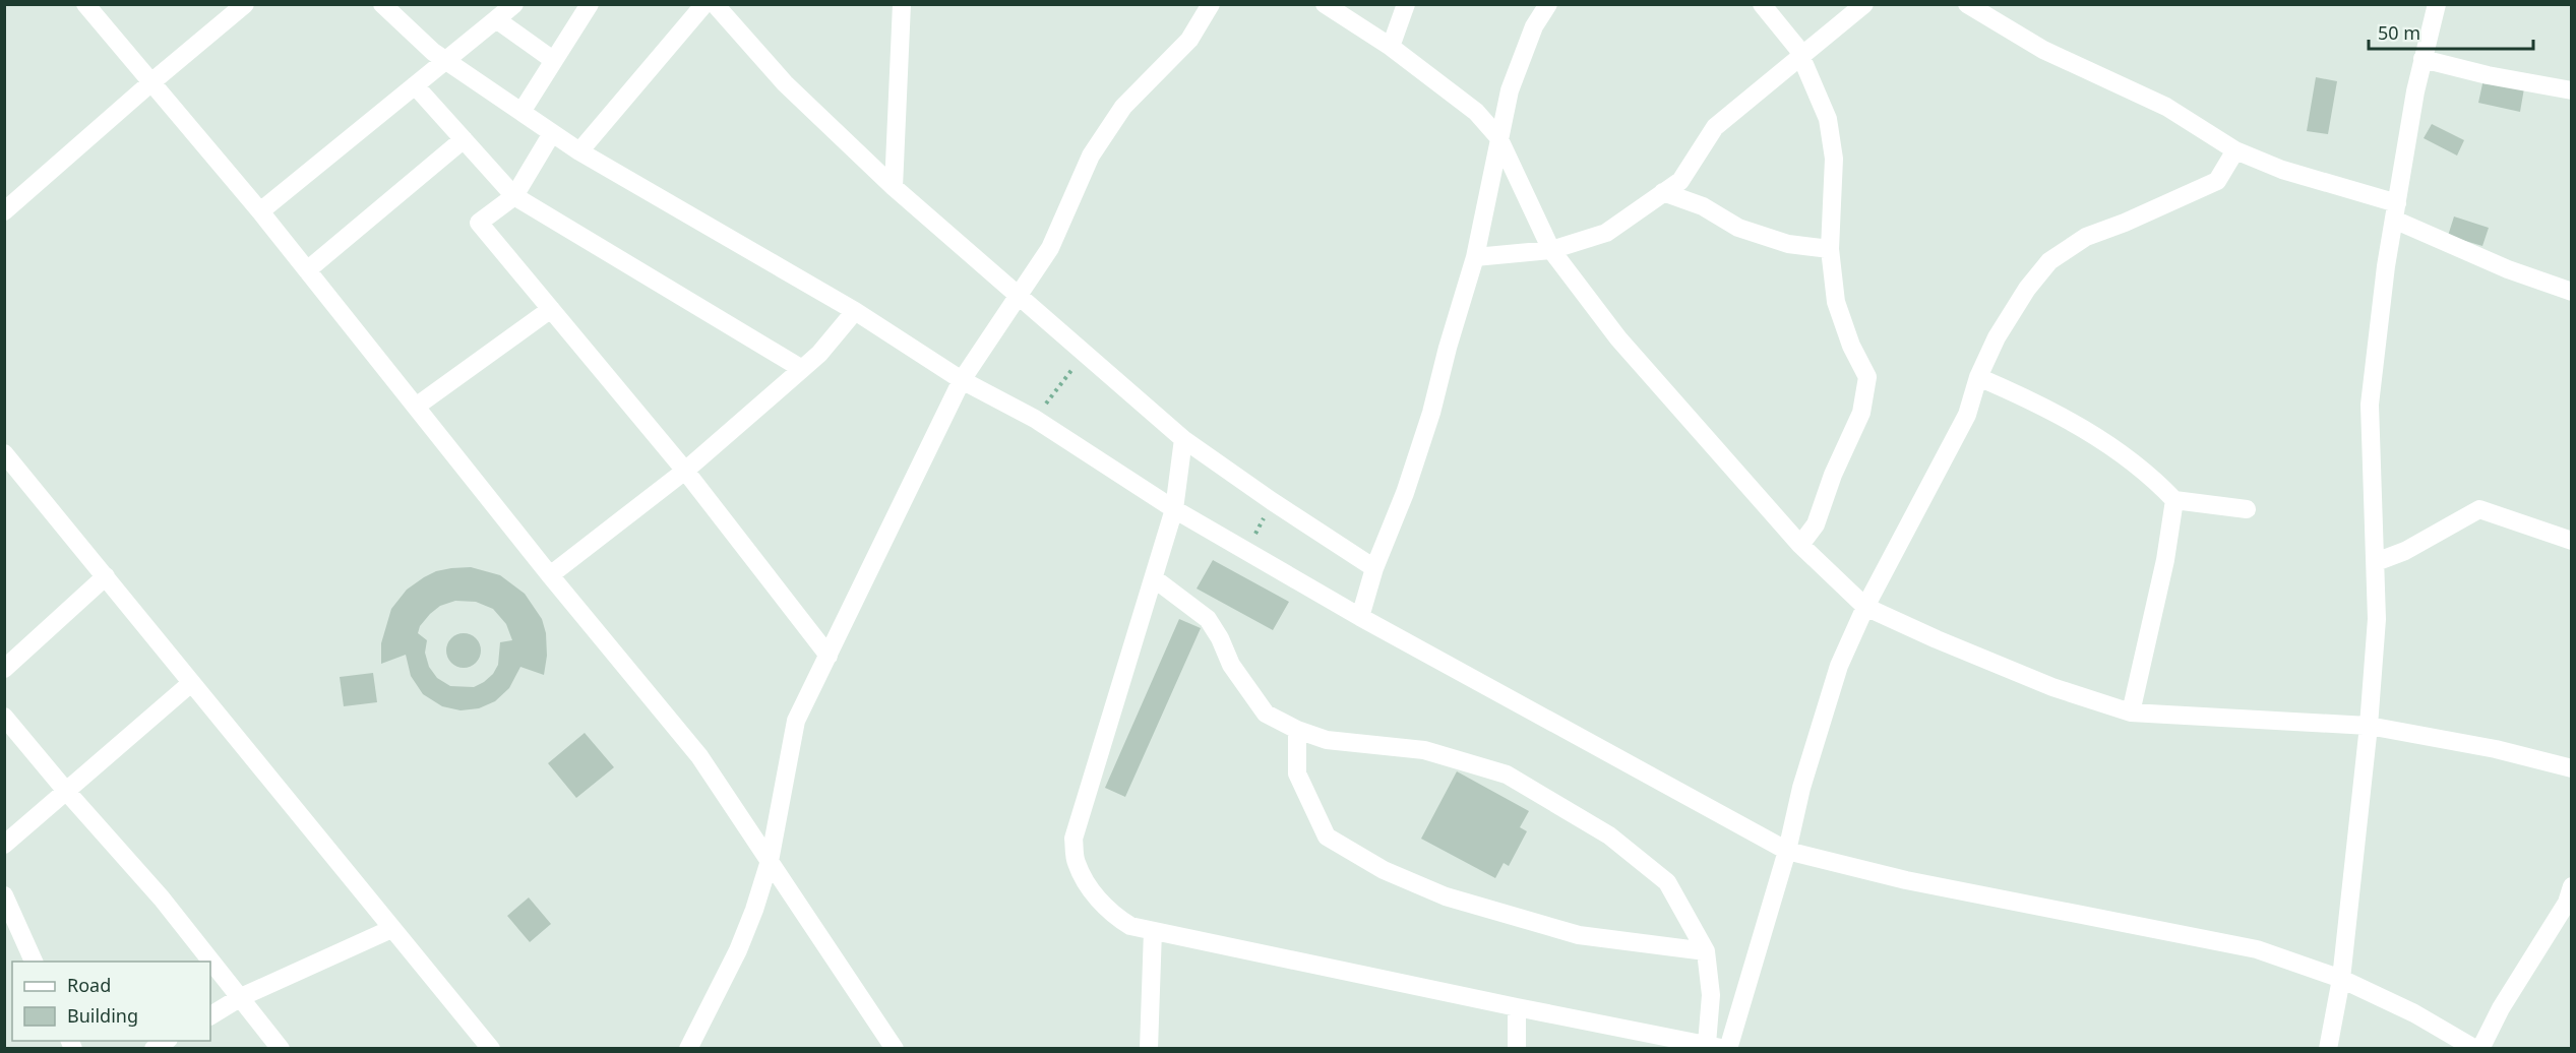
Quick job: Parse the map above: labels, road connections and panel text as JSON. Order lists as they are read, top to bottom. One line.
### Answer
{"legend":["Road","Building"],"scale_bar":"50 m"}
